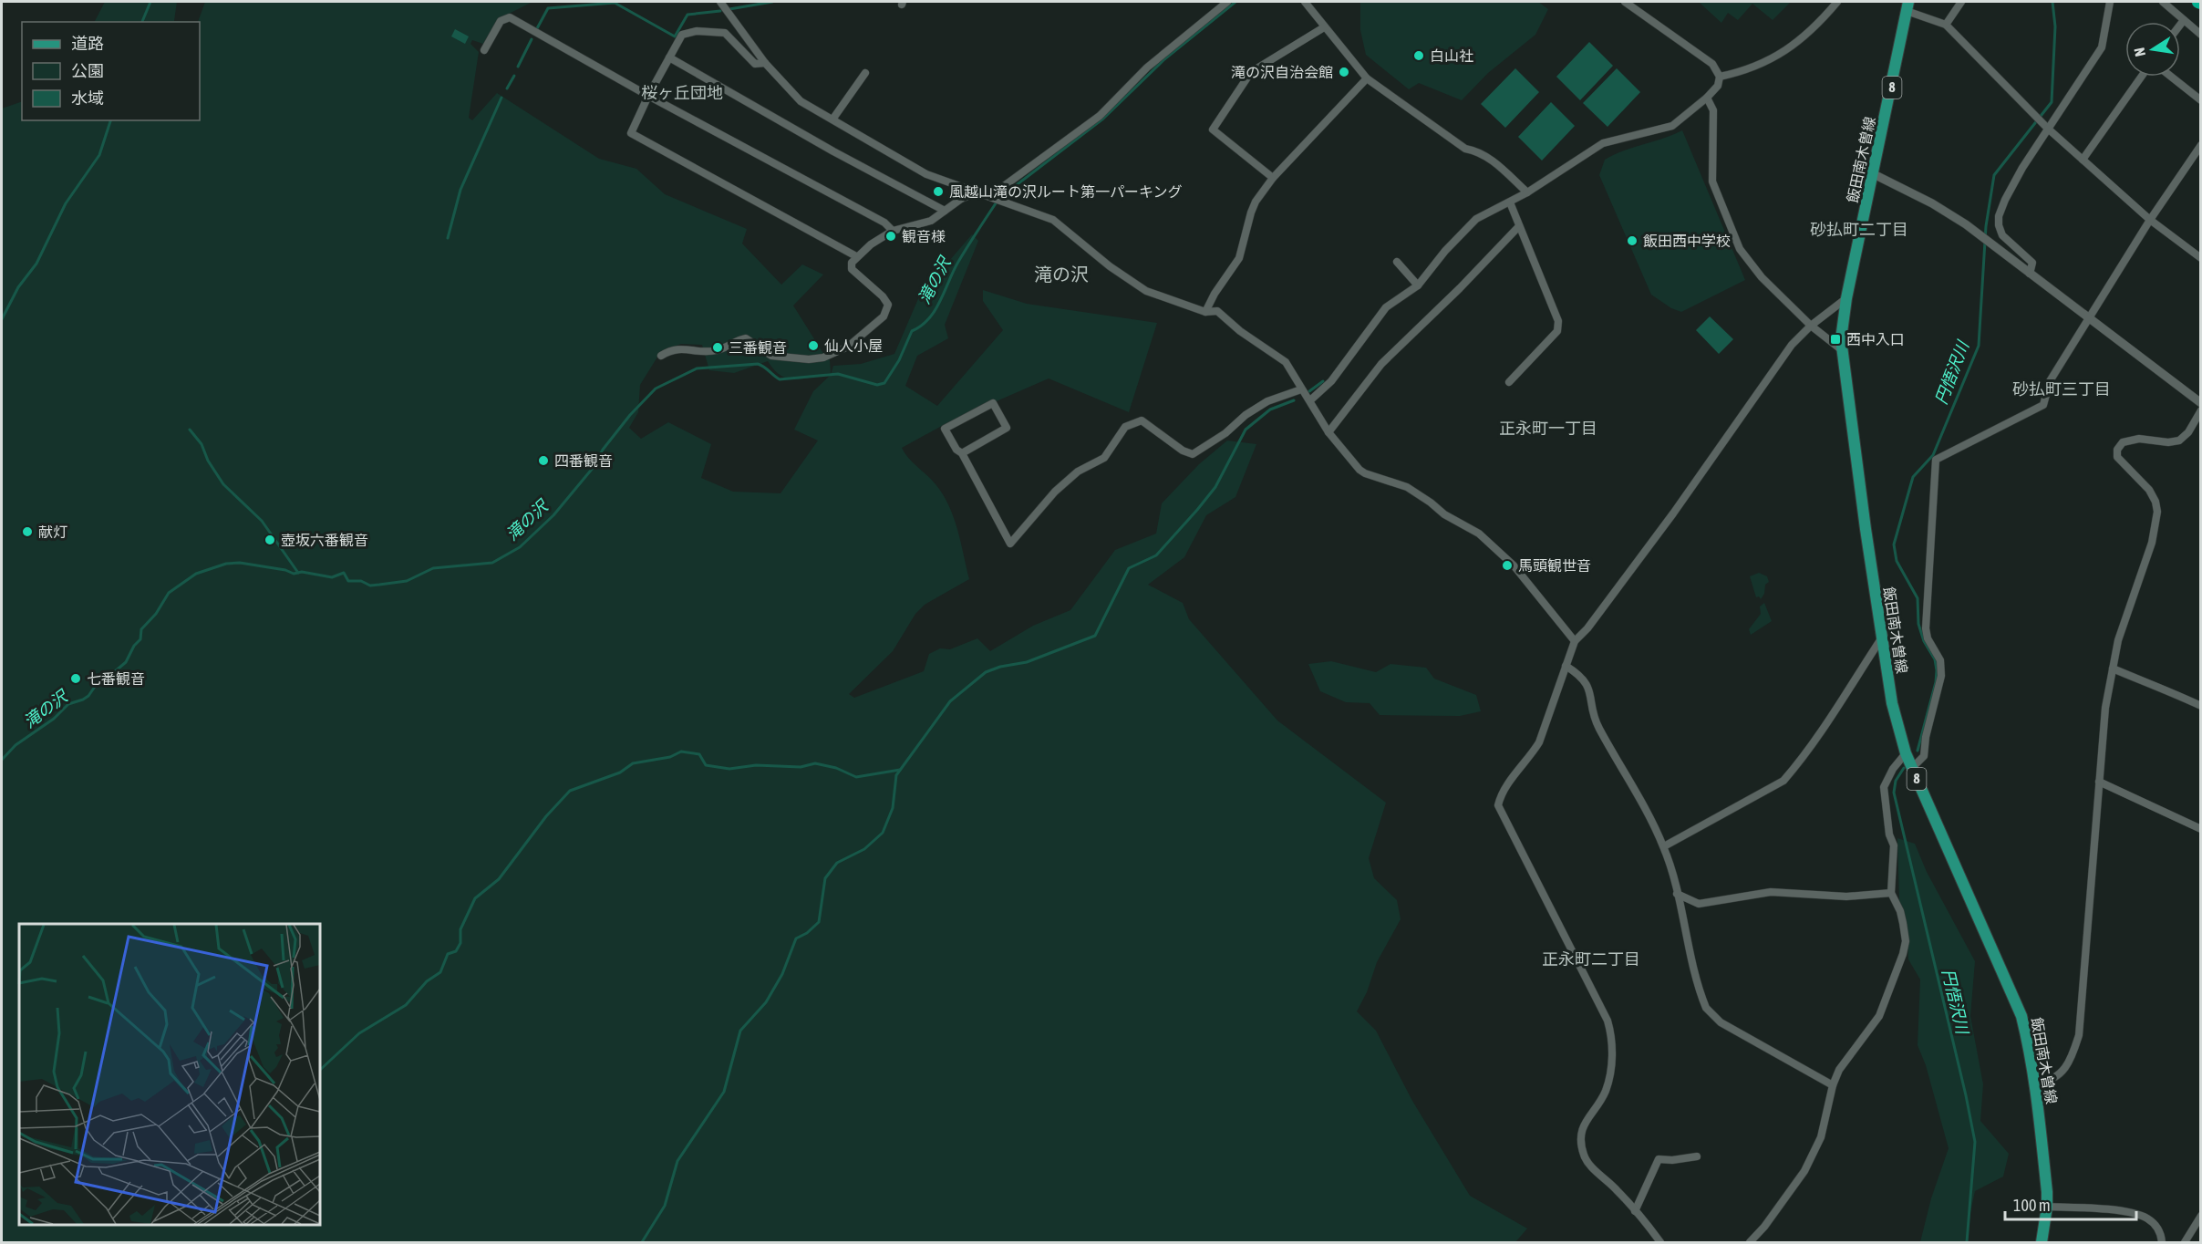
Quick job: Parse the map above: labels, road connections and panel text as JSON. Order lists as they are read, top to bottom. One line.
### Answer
{"streets":{"main road":["8","飯田南木曽線"]},"districts":["桜ヶ丘団地","砂払町二丁目","滝の沢","砂払町三丁目","正永町一丁目","正永町二丁目"],"water":["滝の沢","円悟沢川"],"places":{"other":["白山社","滝の沢自治会館","風越山滝の沢ルート第一パーキング","観音様","飯田西中学校","仙人小屋","三番観音","四番観音","献灯","壺坂六番観音","馬頭観世音","七番観音"],"transit":["西中入口"]},"legend":["道路","公園","水域"],"scale_bar":"100 m","north":"left"}
